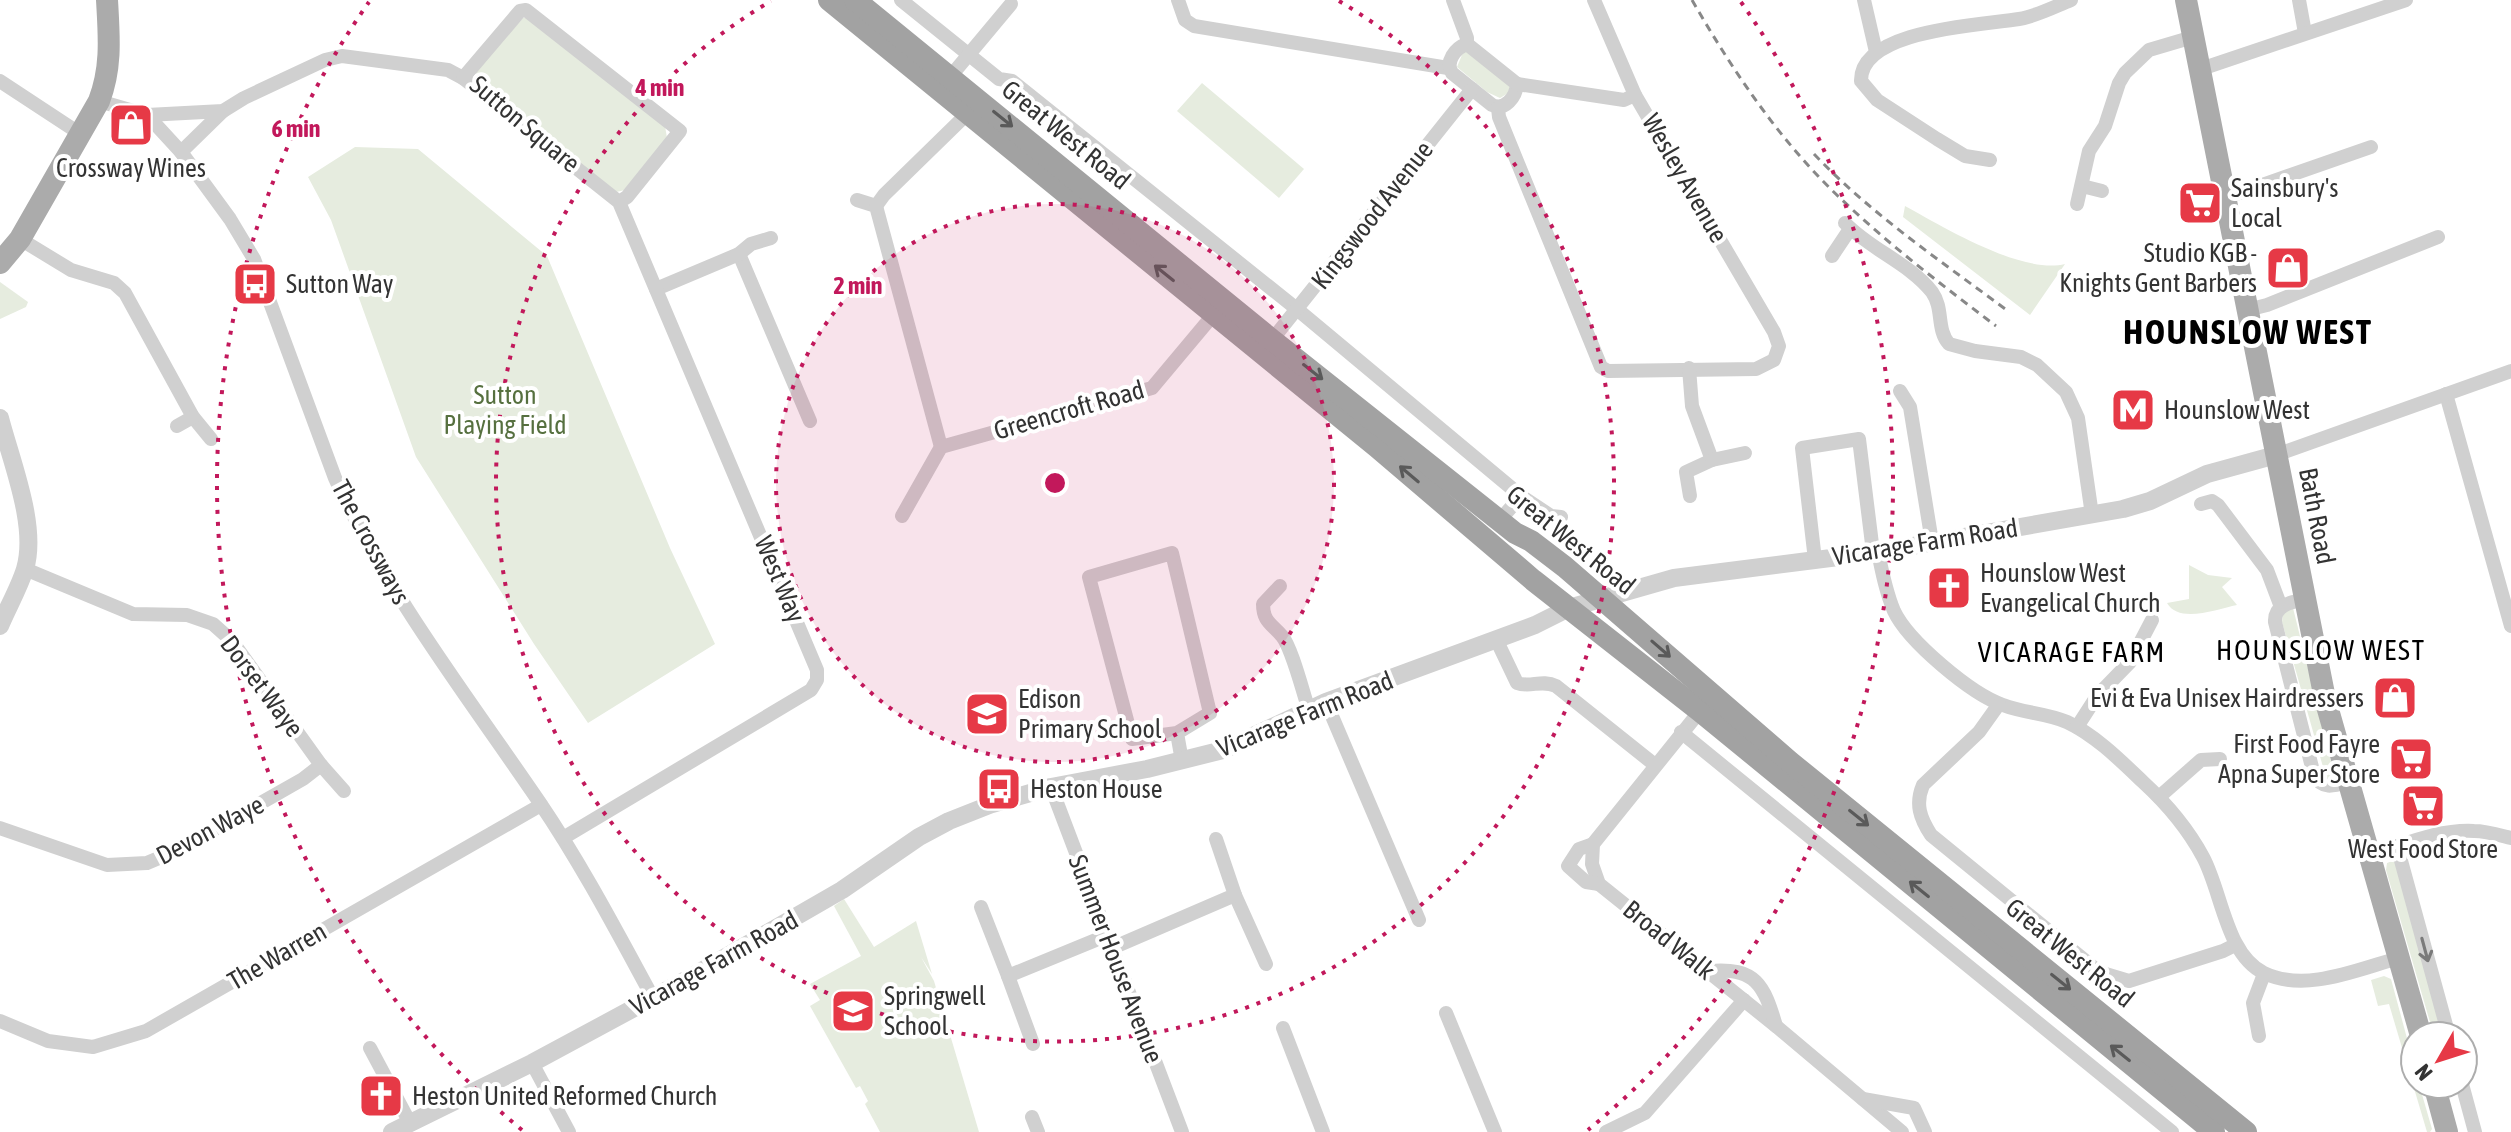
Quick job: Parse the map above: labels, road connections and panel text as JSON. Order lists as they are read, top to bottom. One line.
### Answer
{"streets":{"highway":["Great West Road"],"main road":["Bath Road"],"street":["Sutton Square","Wesley Avenue","Kingswood Avenue","Greencroft Road","The Crossways","Vicarage Farm Road","West Way","Dorset Waye","Devon Waye","Broad Walk","The Warren","Summer House Avenue"]},"crossings":[["Sutton Square","West Way"],["Great West Road","Kingswood Avenue"],["Great West Road","Greencroft Road"],["Great West Road","Vicarage Farm Road"],["Bath Road","Vicarage Farm Road"],["The Crossways","Vicarage Farm Road"],["The Crossways","West Way"],["The Crossways","The Warren"],["Vicarage Farm Road","Summer House Avenue"],["Dorset Waye","Devon Waye"]],"districts":["HOUNSLOW WEST","HOUNSLOW WEST","VICARAGE FARM"],"parks":["Sutton Playing Field"],"places":{"shop":["Crossway Wines","Studio KGB - Knights Gent Barbers","Evi & Eva Unisex Hairdressers"],"supermarket":["Sainsbury's Local","First Food Fayre Apna Super Store","West Food Store"],"bus stop":["Sutton Way","Heston House"],"metro station":["Hounslow West"],"church":["Hounslow West Evangelical Church","Heston United Reformed Church"],"school or university":["Edison Primary School","Springwell School"]},"north":"bottom left","rings":["4 min","6 min","2 min"]}
